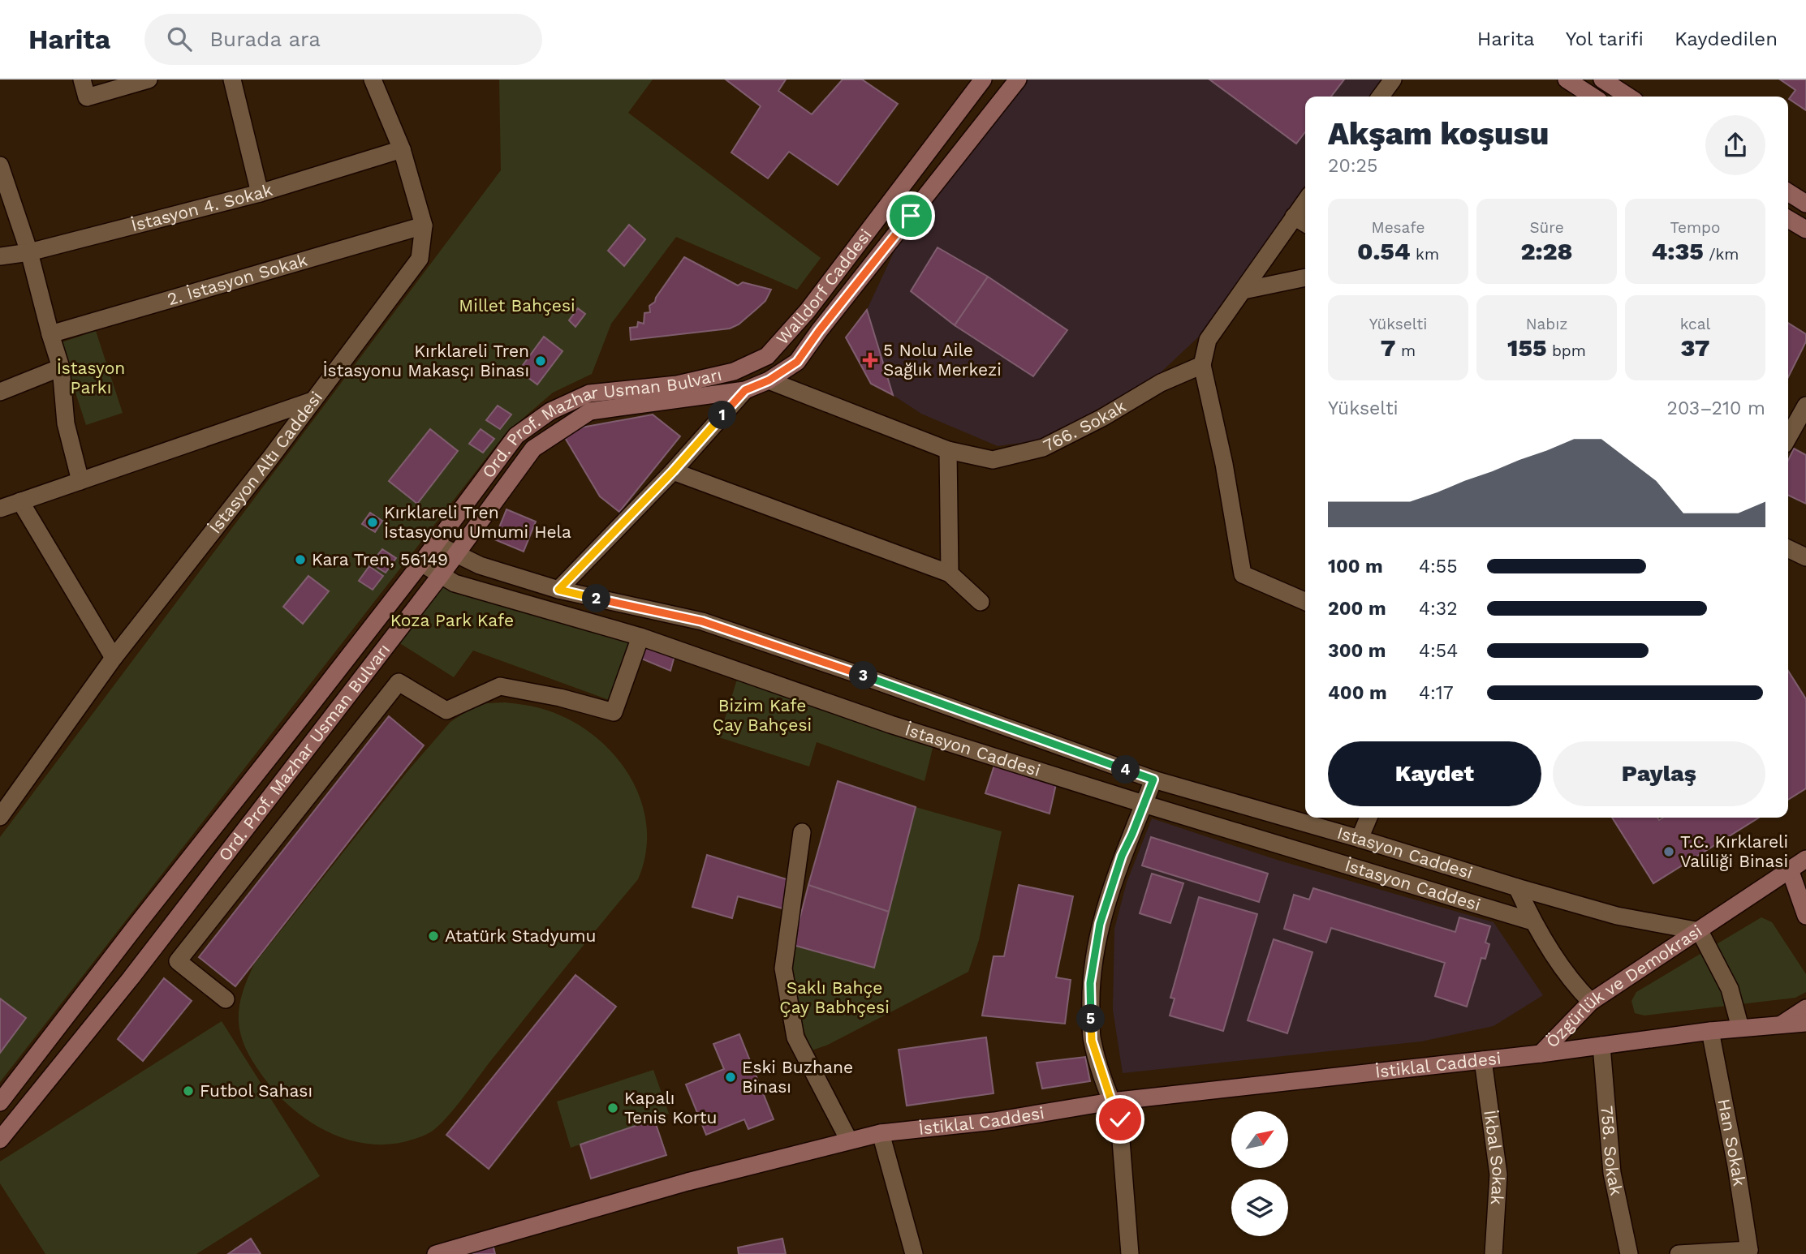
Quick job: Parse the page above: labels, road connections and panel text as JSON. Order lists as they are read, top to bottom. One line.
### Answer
{"streets":{"main road":["Walldorf Caddesi","Ord. Prof. Mazhar Usman Bulvarı","Özgürlük ve Demokrasi","İstiklal Caddesi"],"street":["İstasyon 4. Sokak","2. İstasyon Sokak","766. Sokak","İstasyon Altı Caddesi","İstasyon Caddesi","Istasyon Caddesi","Han Sokak","758. Sokak","İkbal Sokak"]},"crossings":[["İstasyon 4. Sokak","İstasyon Altı Caddesi"],["2. İstasyon Sokak","İstasyon Altı Caddesi"],["Walldorf Caddesi","766. Sokak"],["Walldorf Caddesi","Ord. Prof. Mazhar Usman Bulvarı"],["766. Sokak","Ord. Prof. Mazhar Usman Bulvarı"],["Ord. Prof. Mazhar Usman Bulvarı","İstasyon Caddesi"],["Ord. Prof. Mazhar Usman Bulvarı","Istasyon Caddesi"],["Istasyon Caddesi","Özgürlük ve Demokrasi"],["Özgürlük ve Demokrasi","İstiklal Caddesi"],["Özgürlük ve Demokrasi","Han Sokak"],["Özgürlük ve Demokrasi","758. Sokak"],["İstiklal Caddesi","İkbal Sokak"]],"parks":["Millet Bahçesi","İstasyon Parkı","Koza Park Kafe","Bizim Kafe Çay Bahçesi","Saklı Bahçe Çay Babhçesi"],"places":{"health":["5 Nolu Aile Sağlık Merkezi"],"other":["Kırklareli Tren İstasyonu Makasçı Binası","Kırklareli Tren İstasyonu Umumi Hela","Kara Tren, 56149","T.C. Kırklareli Valiliği Binasi","Atatürk Stadyumu","Eski Buzhane Binası","Futbol Sahası","Kapalı Tenis Kortu"]},"north":"top right","page":{"header":"Harita","search":"Burada ara","nav":["Harita","Yol tarifi","Kaydedilen"],"heading":["Akşam koşusu","20:25"],"stats":[["Mesafe","0.54 km"],["Süre","2:28"],["Tempo","4:35 /km"],["Yükselti","7 m"],["Nabız","155 bpm"],["kcal","37"]],"chart":["Yükselti","203–210 m"],"pins":["1","2","3","4","5"],"list":[{"name":"100 m","note":"4:55"},{"name":"200 m","note":"4:32"},{"name":"300 m","note":"4:54"},{"name":"400 m","note":"4:17"}],"buttons":["Kaydet","Paylaş"]}}
